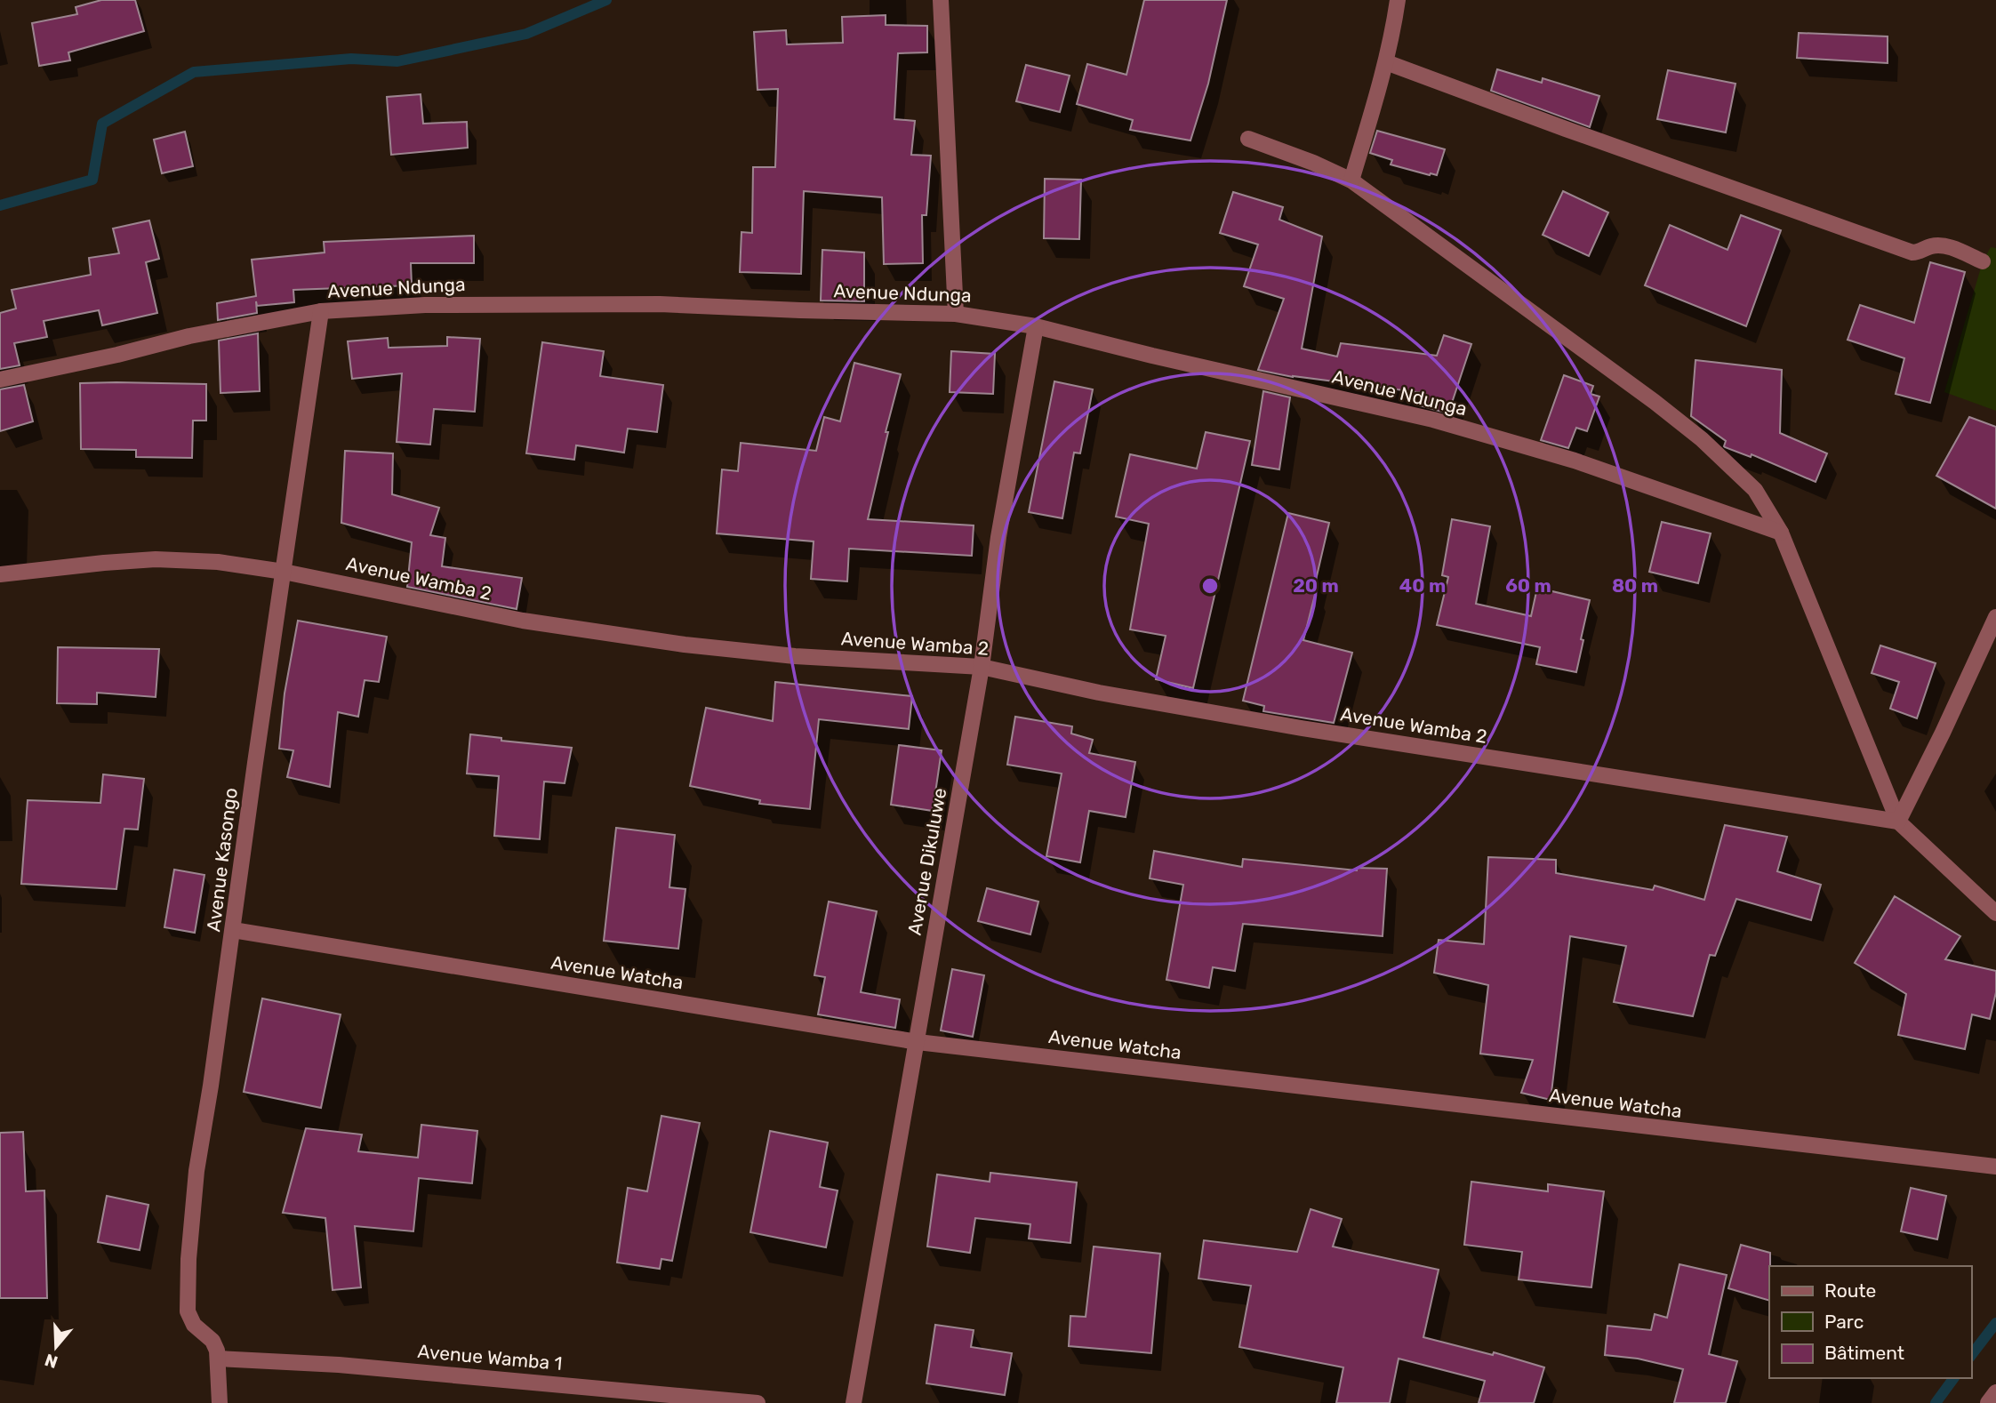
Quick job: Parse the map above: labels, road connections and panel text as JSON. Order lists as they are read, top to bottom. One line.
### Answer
{"streets":{"street":["Avenue Ndunga","Avenue Wamba 2","Avenue Kasongo","Avenue Dikuluwe","Avenue Watcha","Avenue Wamba 1"]},"crossings":[["Avenue Ndunga","Avenue Kasongo"],["Avenue Ndunga","Avenue Dikuluwe"],["Avenue Wamba 2","Avenue Kasongo"],["Avenue Wamba 2","Avenue Dikuluwe"],["Avenue Kasongo","Avenue Watcha"],["Avenue Kasongo","Avenue Wamba 1"],["Avenue Dikuluwe","Avenue Watcha"]],"legend":["Route","Parc","Bâtiment"],"north":"bottom","rings":["20 m","40 m","60 m","80 m"]}
